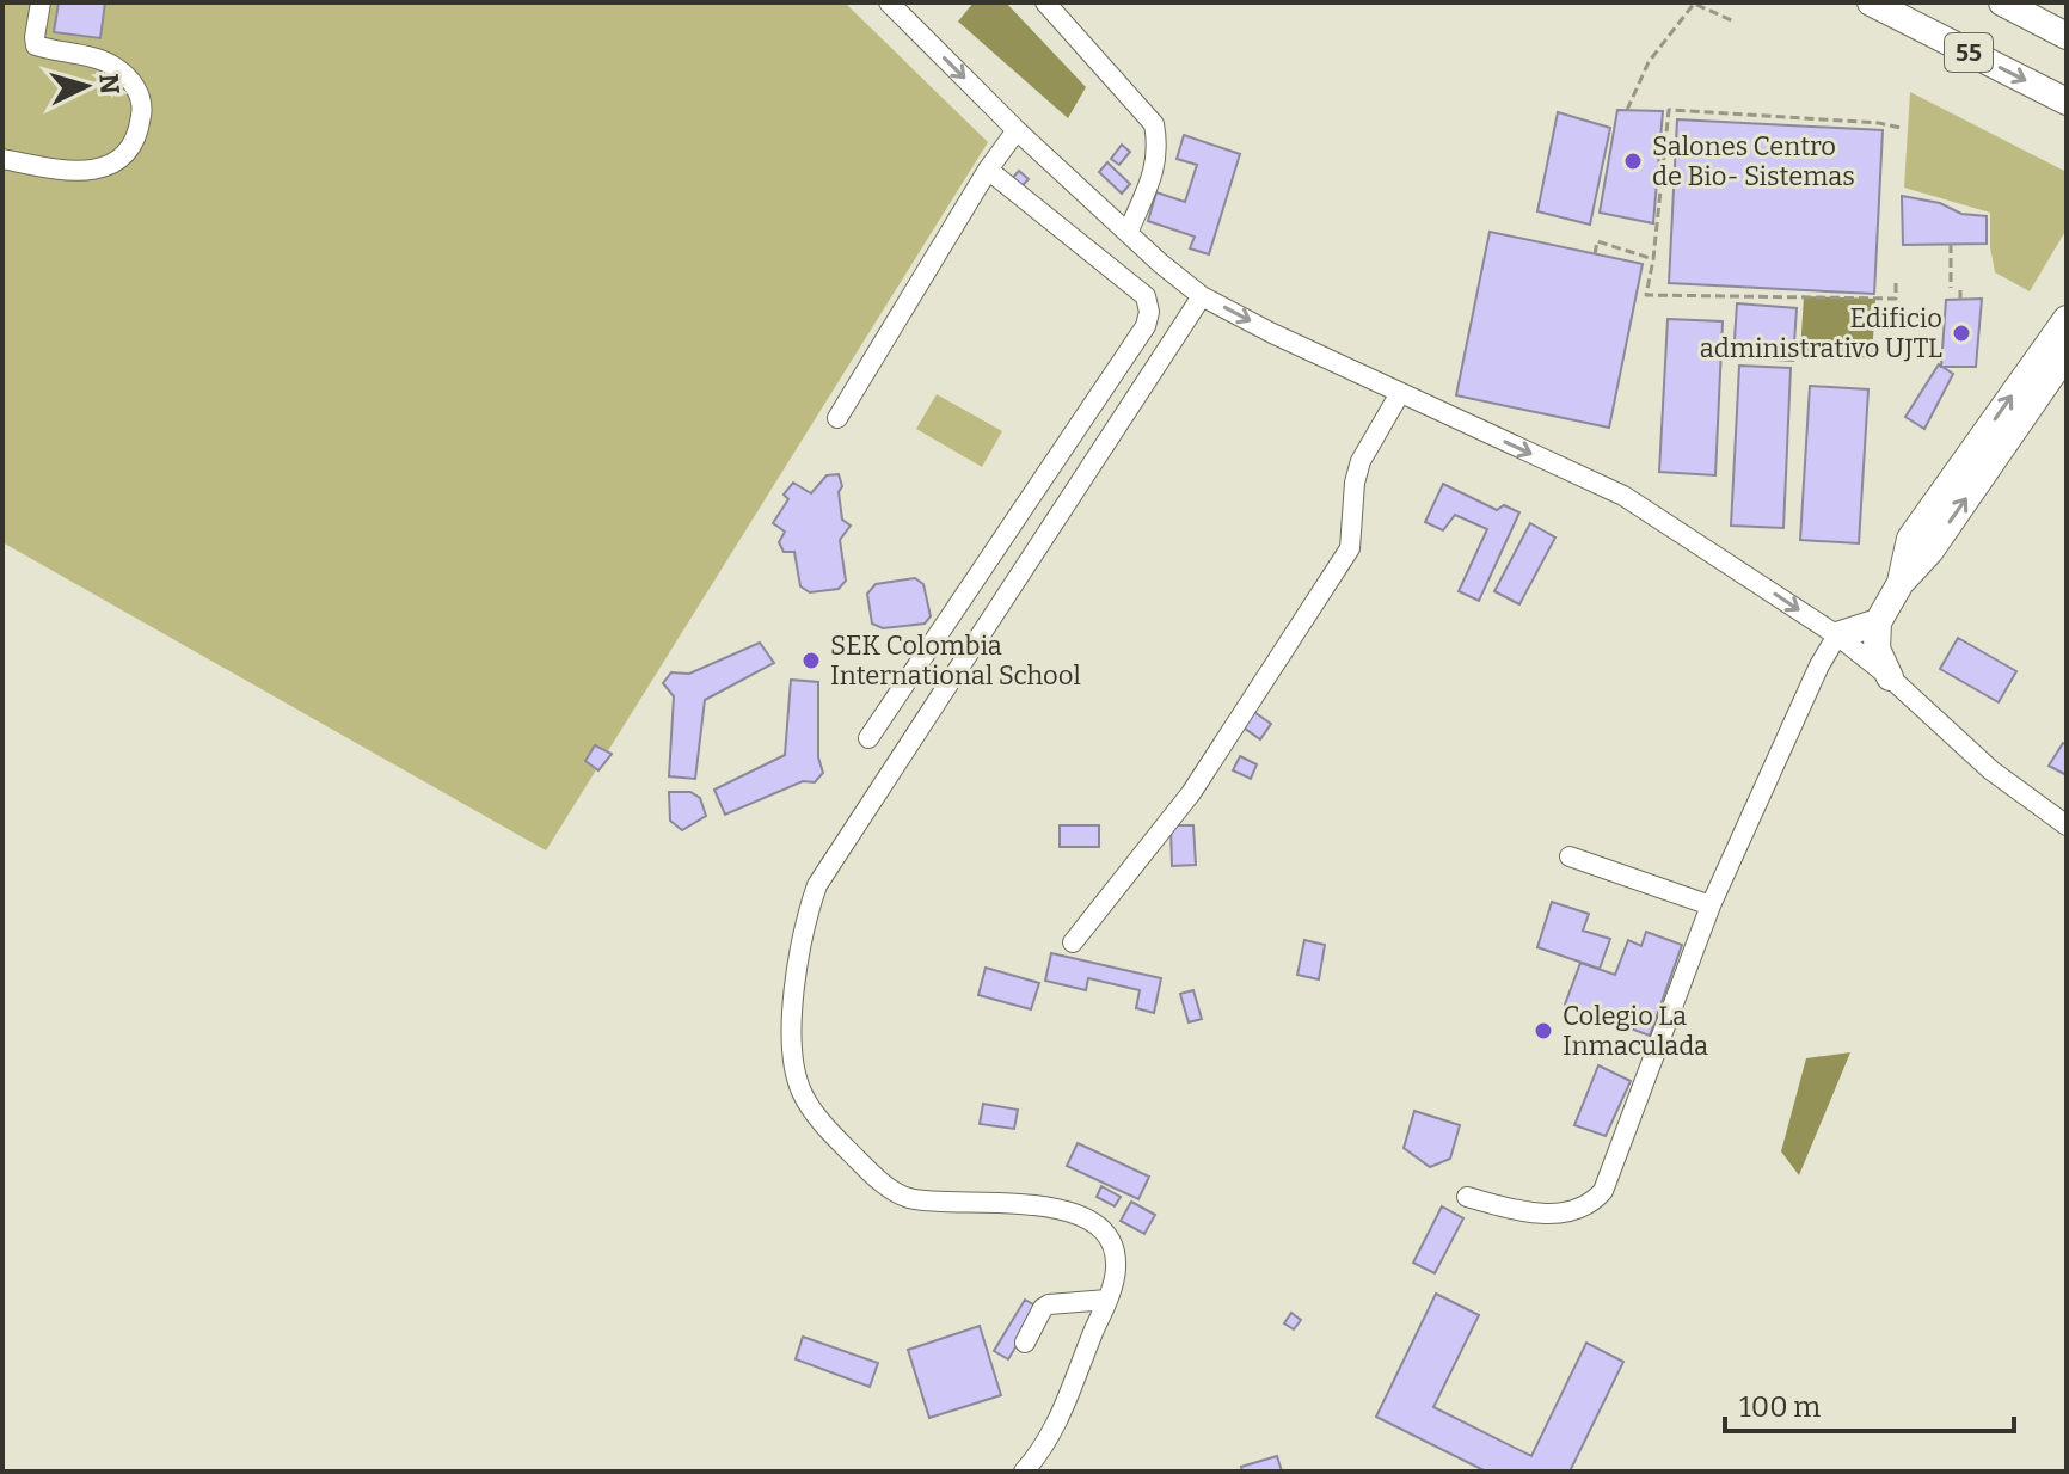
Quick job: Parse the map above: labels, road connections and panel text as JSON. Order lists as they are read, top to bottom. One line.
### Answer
{"streets":{"highway":["55"]},"places":["Salones Centro de Bio- Sistemas","Edificio administrativo UJTL","SEK Colombia International School","Colegio La Inmaculada"],"scale_bar":"100 m","north":"right"}
